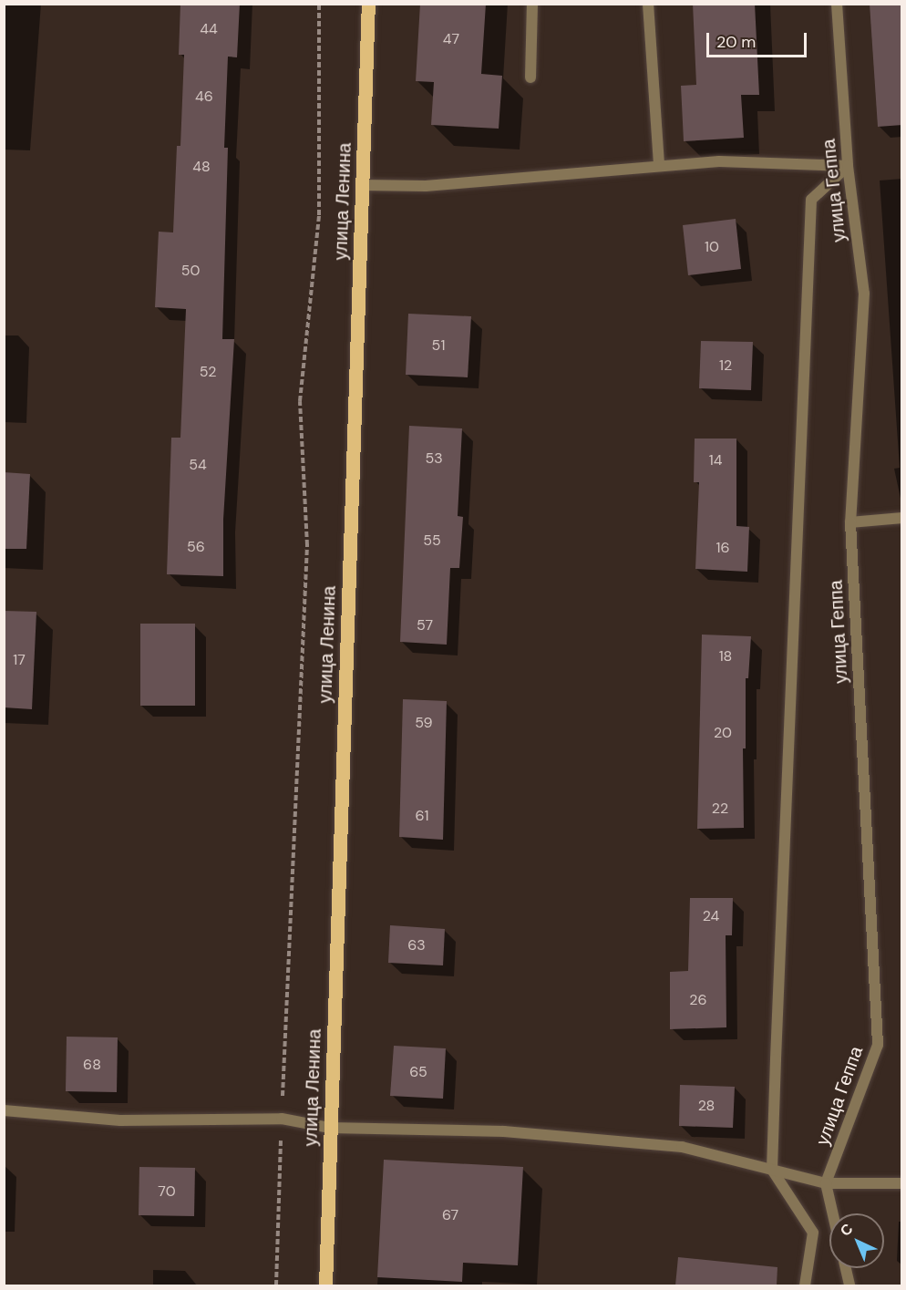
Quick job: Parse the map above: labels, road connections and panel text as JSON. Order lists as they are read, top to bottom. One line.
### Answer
{"streets":{"main road":["улица Ленина"],"street":["улица Геппа"]},"house_numbers":["44","47","46","48","10","50","51","12","52","53","14","54","55","56","16","57","18","17","59","20","22","61","24","63","26","68","65","28","70","67"],"scale_bar":"20 m","north":"top left"}
